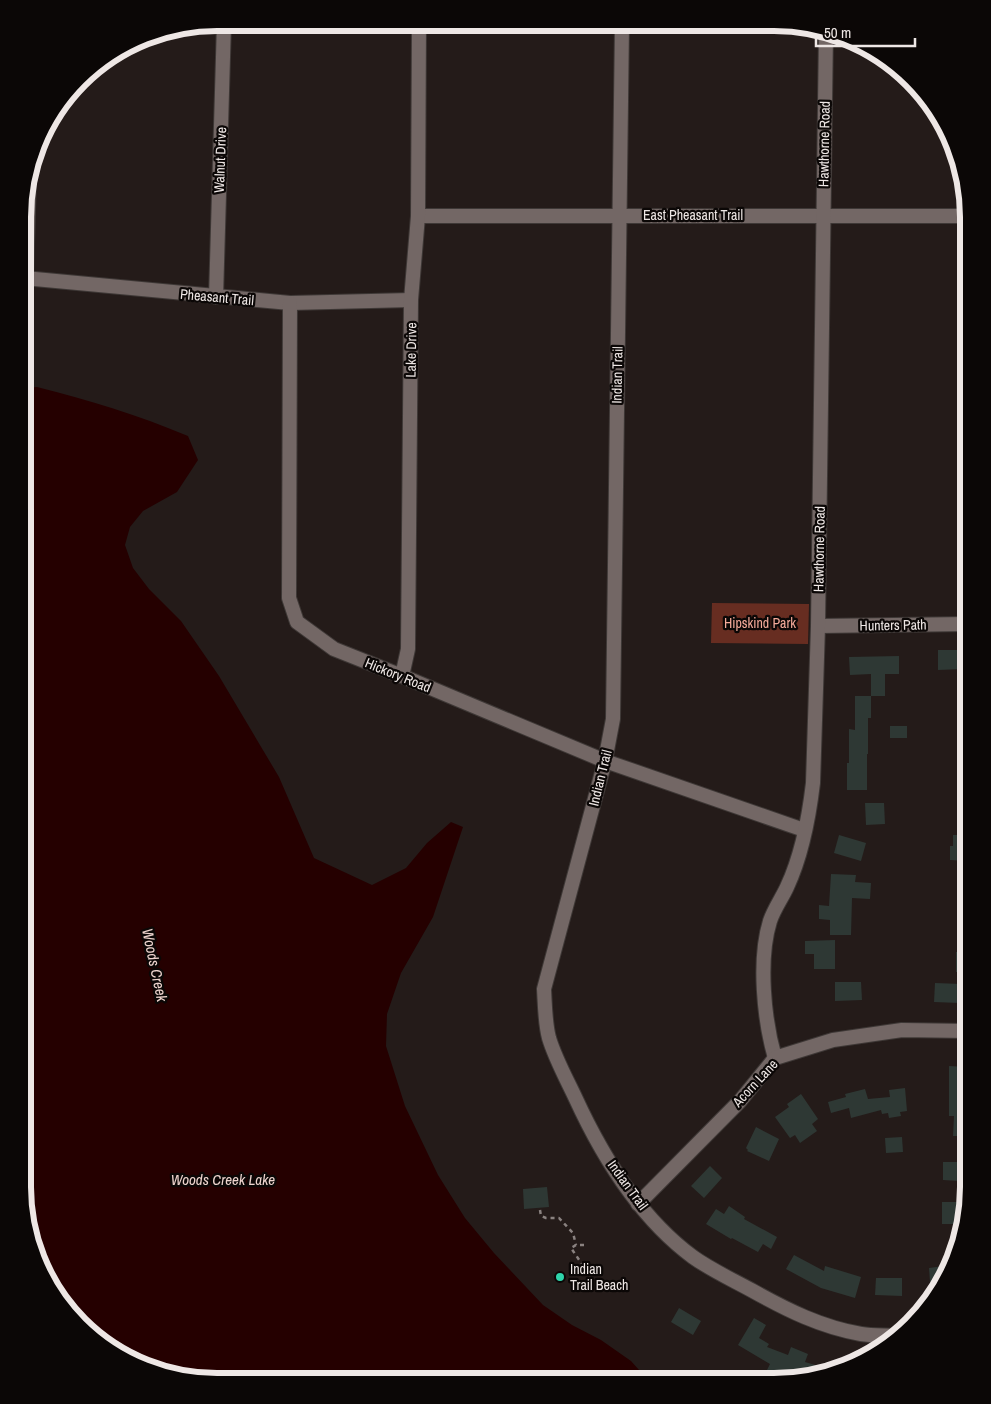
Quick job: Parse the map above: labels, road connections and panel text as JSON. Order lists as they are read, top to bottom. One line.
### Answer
{"streets":{"street":["Hawthorne Road","Walnut Drive","East Pheasant Trail","Pheasant Trail","Lake Drive","Indian Trail","Hunters Path","Hickory Road","Acorn Lane"]},"crossings":[["Hawthorne Road","East Pheasant Trail"],["Hawthorne Road","Hunters Path"],["Hawthorne Road","Hickory Road"],["Hawthorne Road","Acorn Lane"],["Walnut Drive","Pheasant Trail"],["East Pheasant Trail","Lake Drive"],["East Pheasant Trail","Indian Trail"],["Pheasant Trail","Lake Drive"],["Pheasant Trail","Hickory Road"],["Lake Drive","Hickory Road"],["Indian Trail","Hickory Road"],["Indian Trail","Acorn Lane"]],"water":["Woods Creek","Woods Creek Lake"],"parks":["Hipskind Park"],"places":["Indian Trail Beach"],"scale_bar":"50 m"}
